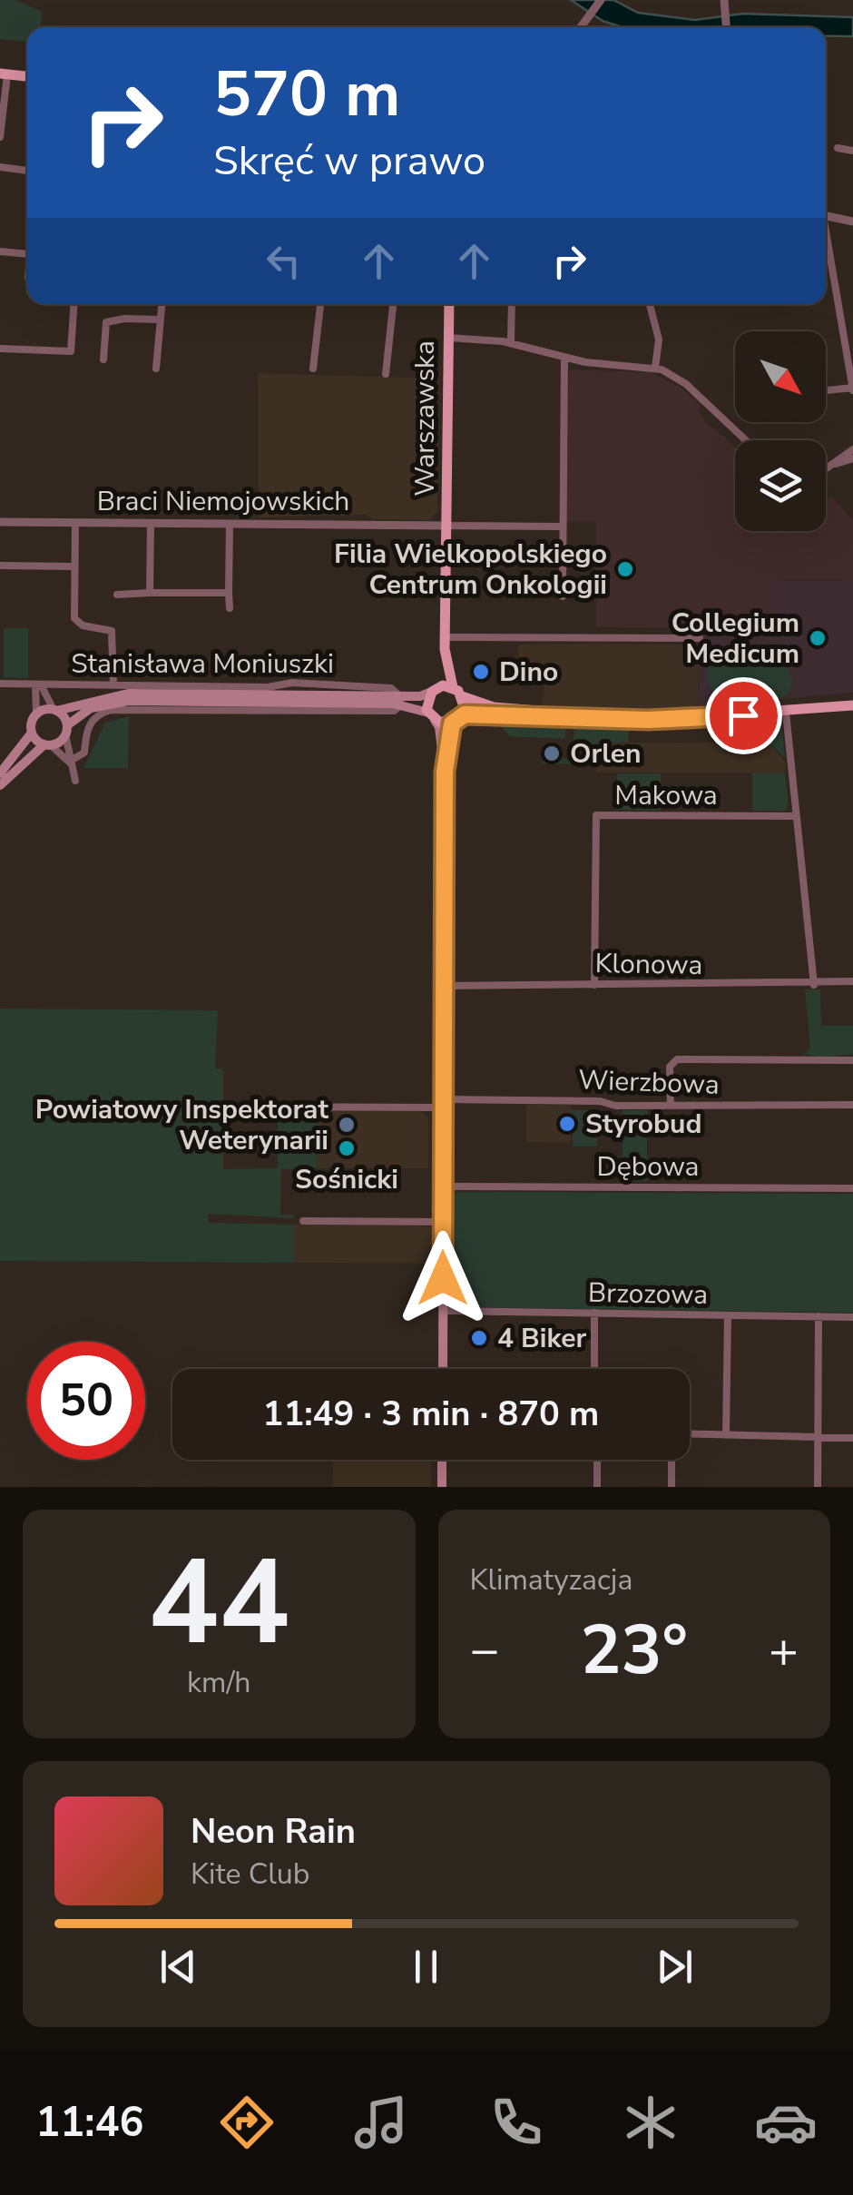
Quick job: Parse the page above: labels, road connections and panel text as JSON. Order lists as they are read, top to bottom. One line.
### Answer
{"streets":{"main road":["Warszawska","Stanisława Moniuszki"],"street":["Braci Niemojowskich","Makowa","Klonowa","Wierzbowa","Dębowa","Brzozowa"]},"crossings":[["Warszawska","Braci Niemojowskich"],["Warszawska","Stanisława Moniuszki"],["Makowa","Klonowa"]],"places":["Filia Wielkopolskiego Centrum Onkologii","Collegium Medicum","Dino","Orlen","Styrobud","Powiatowy Inspektorat Weterynarii","Sośnicki","4 Biker"],"north":"bottom right","page":{"turn":["570 m","Skręć w prawo"],"limit":"50","trip":"11:49 · 3 min · 870 m","tile":[["44","km/h"],"Klimatyzacja"],"heat":["−","23°","+"],"song":["Neon Rain","Kite Club"],"tabs":"11:46"}}
